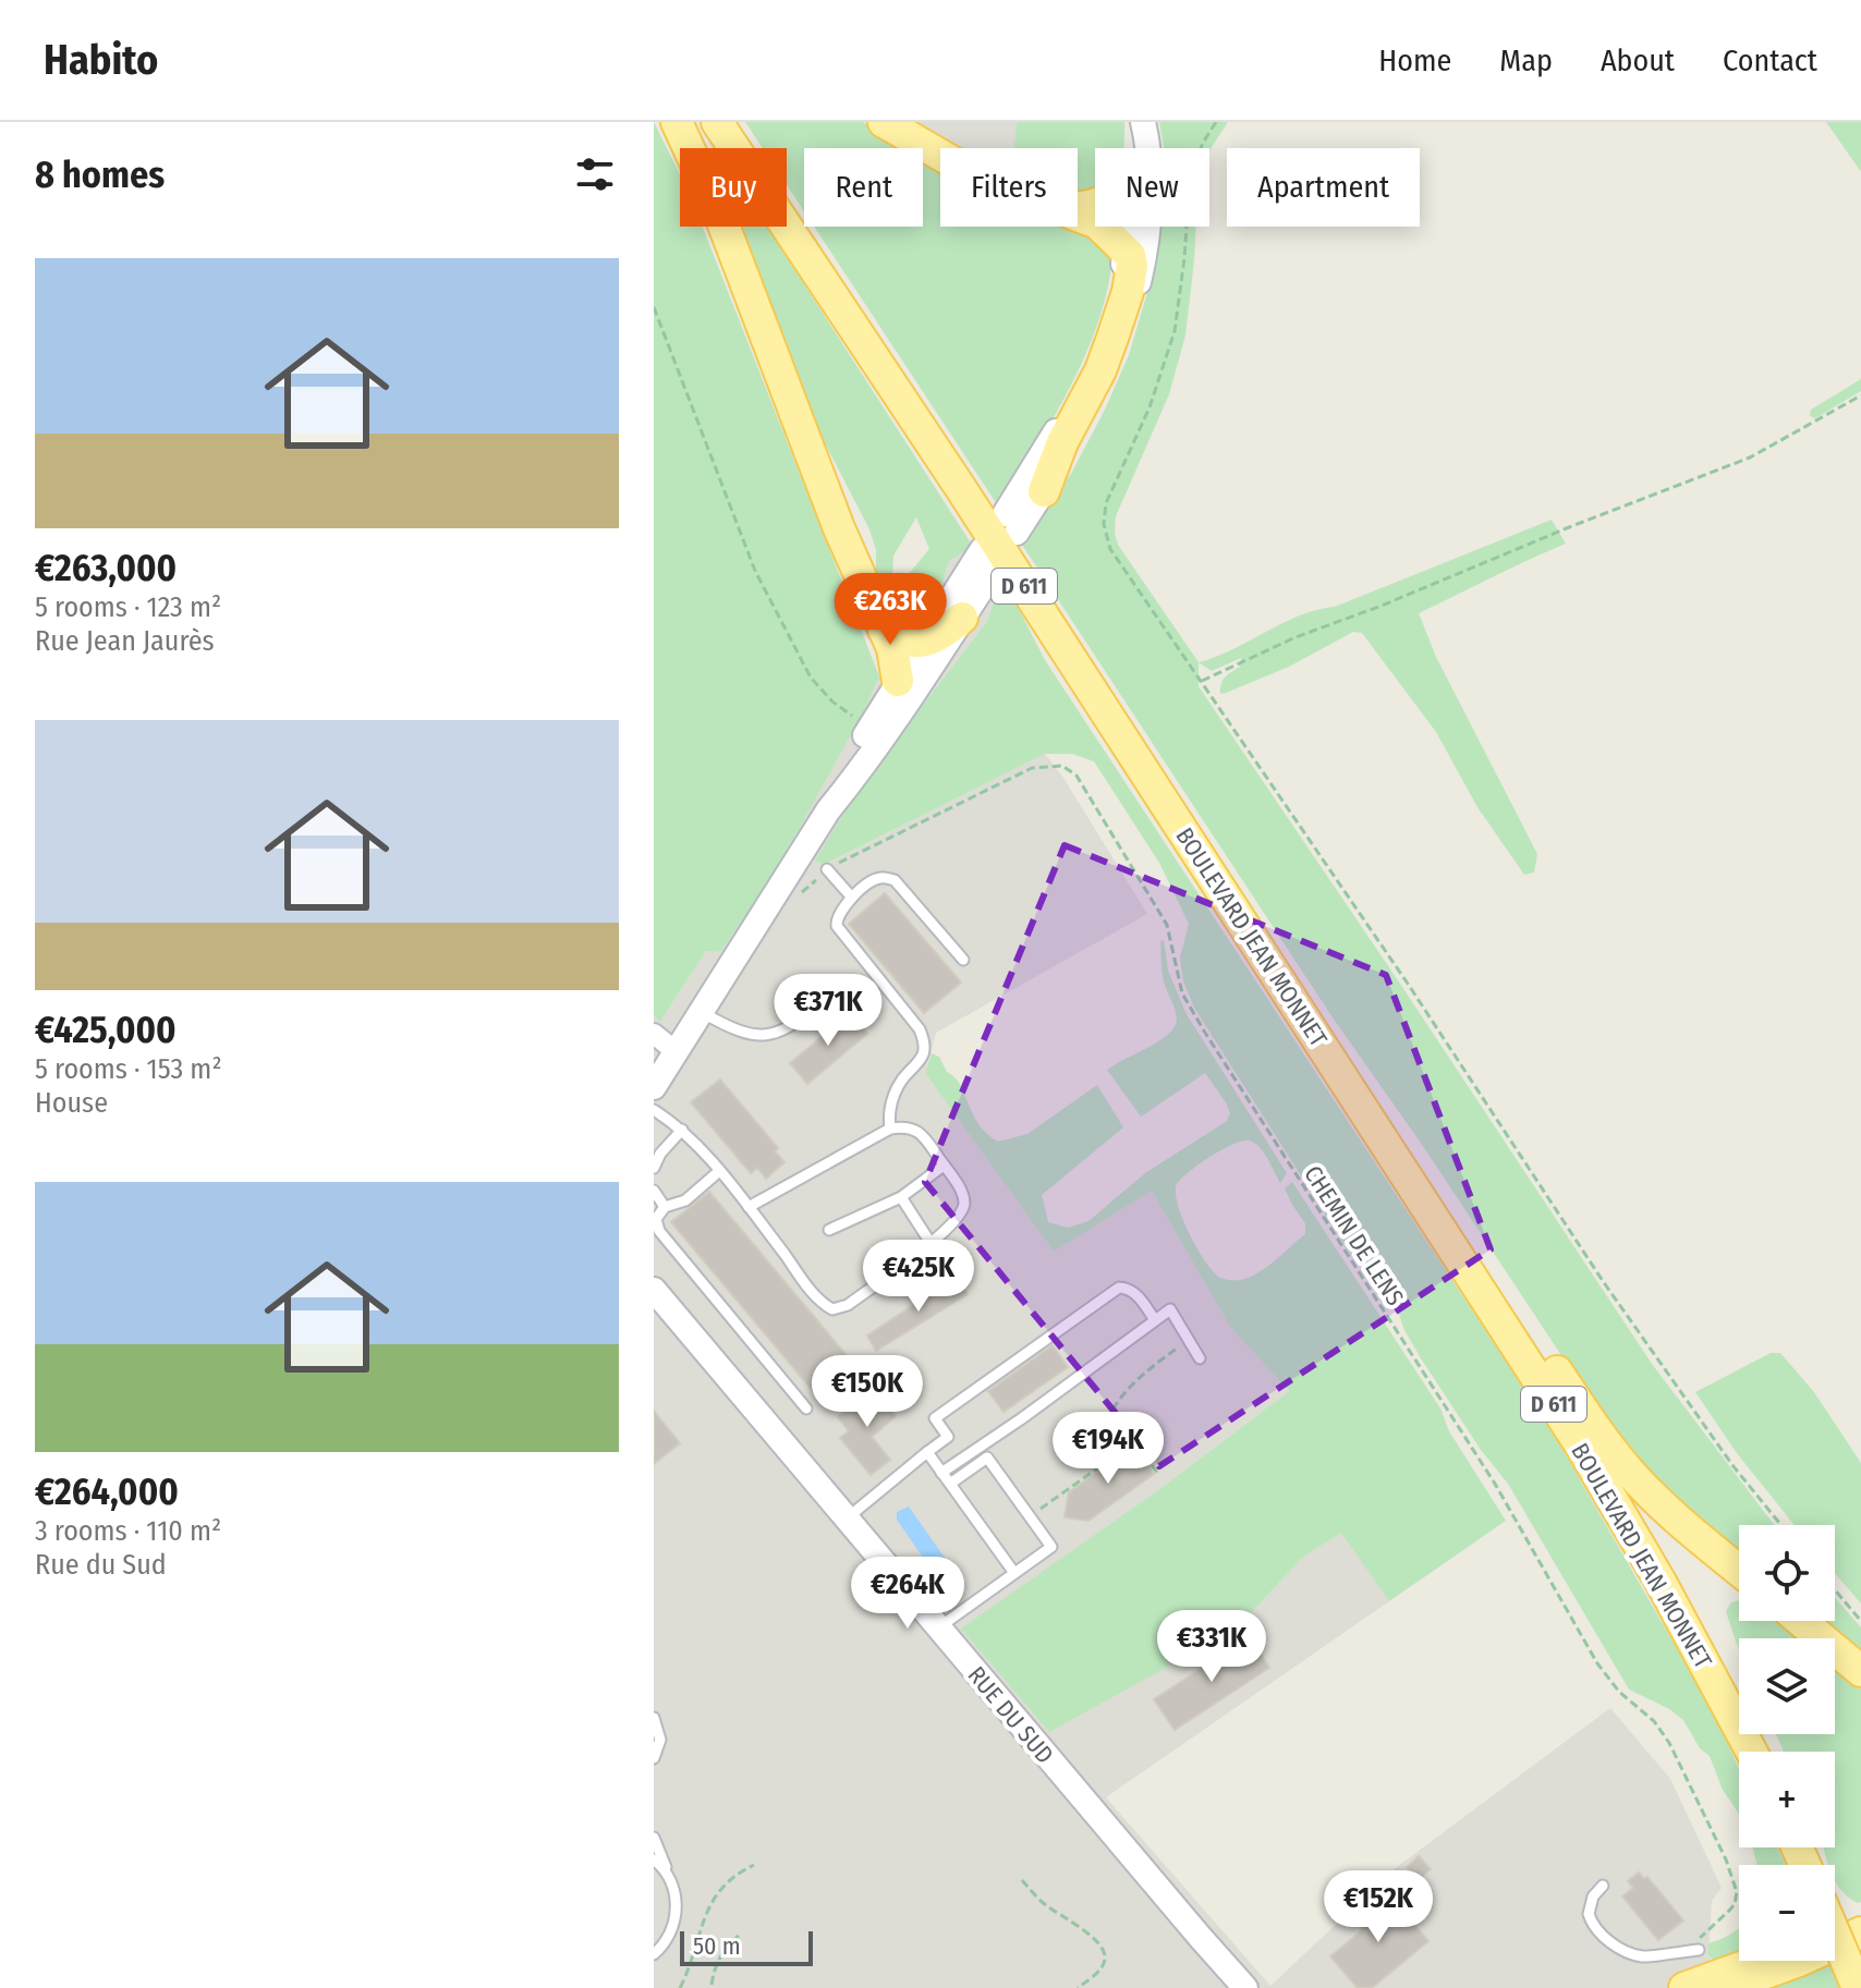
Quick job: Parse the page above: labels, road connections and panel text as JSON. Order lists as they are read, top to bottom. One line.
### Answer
{"streets":{"main road":["D 611","BOULEVARD JEAN MONNET"],"street":["RUE DU SUD"],"path":["CHEMIN DE LENS"]},"scale_bar":"50 m","page":{"header":"Habito","nav":["Home","Map","About","Contact"],"heading":"8 homes","chip":["Buy","Rent","Filters","New","Apartment"],"list":[{"name":"€263,000","note":"5 rooms · 123 m² · Rue Jean Jaurès"},{"name":"€425,000","note":"5 rooms · 153 m² · House"},{"name":"€264,000","note":"3 rooms · 110 m² · Rue du Sud"}],"price":["€263K","€371K","€425K","€150K","€194K","€264K","€331K","€152K"],"map_buttons":["+","−"],"scale":"50 m"}}
